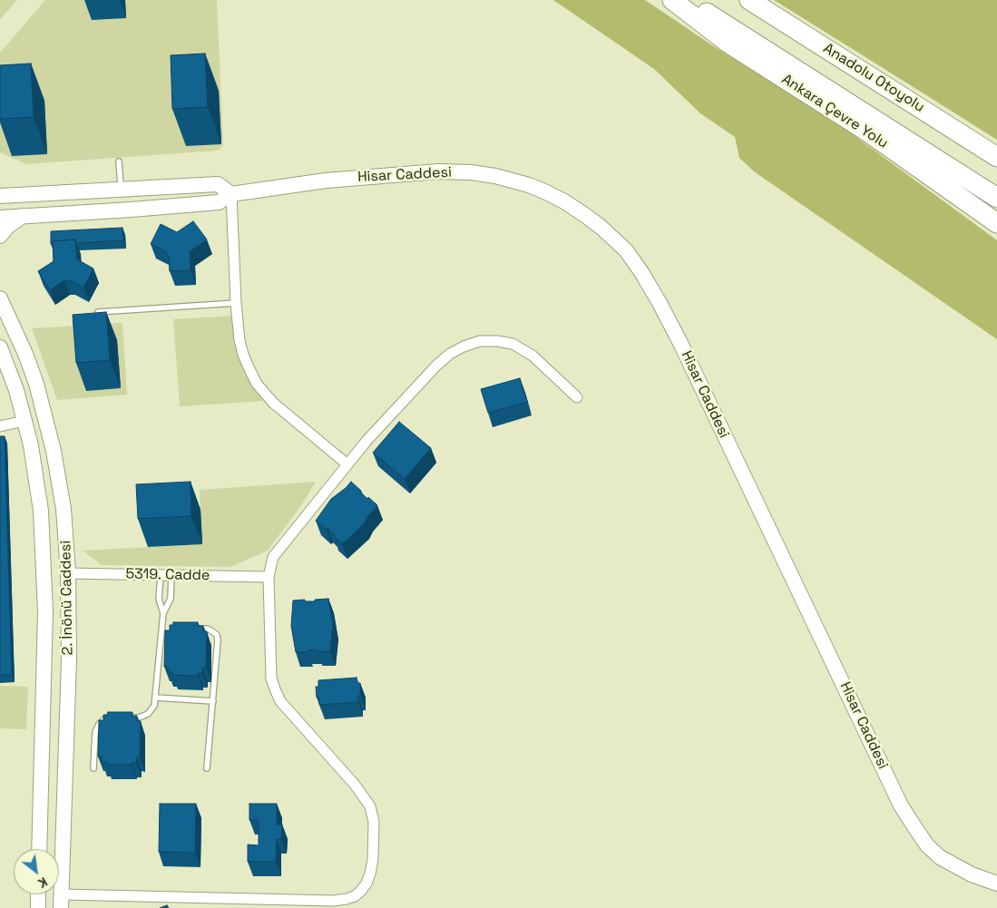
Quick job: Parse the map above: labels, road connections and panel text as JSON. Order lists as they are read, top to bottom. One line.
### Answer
{"streets":{"highway":["Anadolu Otoyolu","Ankara Çevre Yolu"],"street":["Hisar Caddesi","5319. Cadde","2. İnönü Caddesi"]},"crossings":[["5319. Cadde","2. İnönü Caddesi"]],"north":"bottom right"}
